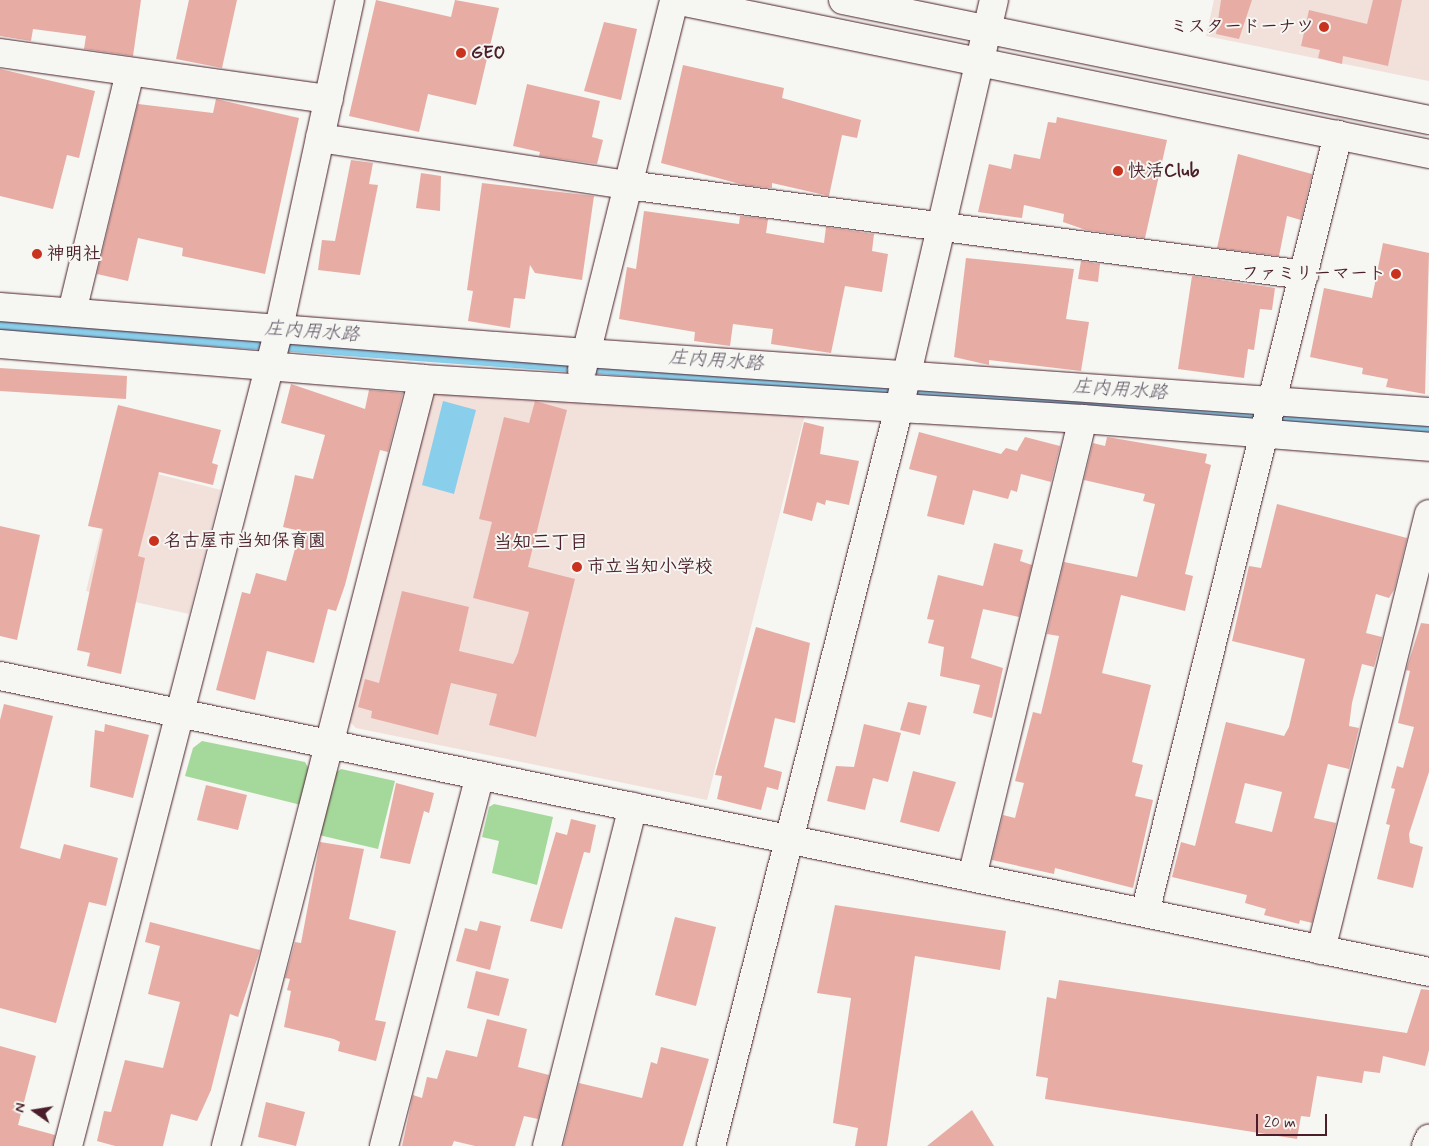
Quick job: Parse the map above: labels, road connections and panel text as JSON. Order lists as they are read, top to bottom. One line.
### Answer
{"districts":["当知三丁目"],"water":["庄内用水路"],"places":["ミスタードーナツ","GEO","快活Club","神明社","ファミリーマート","名古屋市当知保育園","市立当知小学校"],"scale_bar":"20 m","north":"left"}
